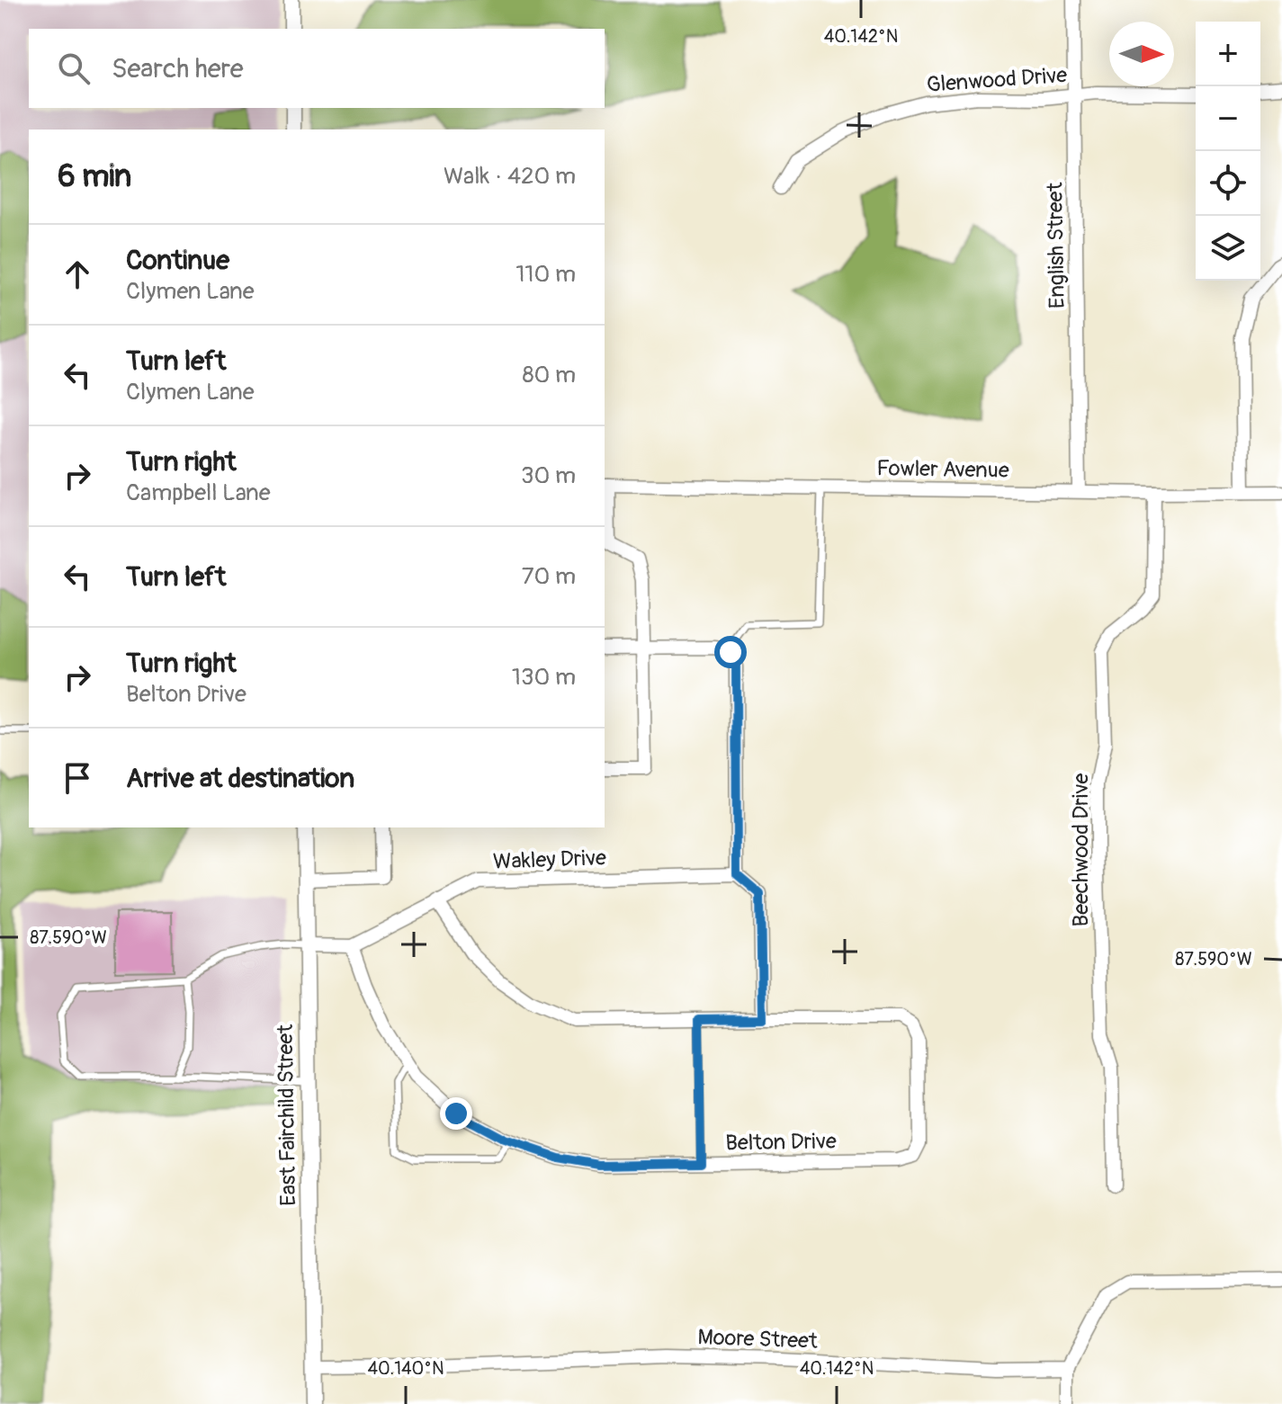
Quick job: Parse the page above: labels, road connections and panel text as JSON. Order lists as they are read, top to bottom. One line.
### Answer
{"streets":{"street":["Glenwood Drive","English Street","Fowler Avenue","Beechwood Drive","Wakley Drive","East Fairchild Street","Belton Drive","Moore Street"]},"crossings":[["Glenwood Drive","English Street"],["English Street","Fowler Avenue"],["Fowler Avenue","Beechwood Drive"],["Wakley Drive","East Fairchild Street"],["Wakley Drive","Belton Drive"],["East Fairchild Street","Moore Street"]],"north":"right","page":{"map_buttons":["+","−"],"search":"Search here","heading":["6 min","Walk · 420 m"],"list":[["Continue","Clymen Lane","110 m"],["Turn left","Clymen Lane","80 m"],["Turn right","Campbell Lane","30 m"],["Turn left","70 m"],["Turn right","Belton Drive","130 m"],"Arrive at destination"]},"coordinates":["40.142°N","87.590°W","40.140°N"]}
